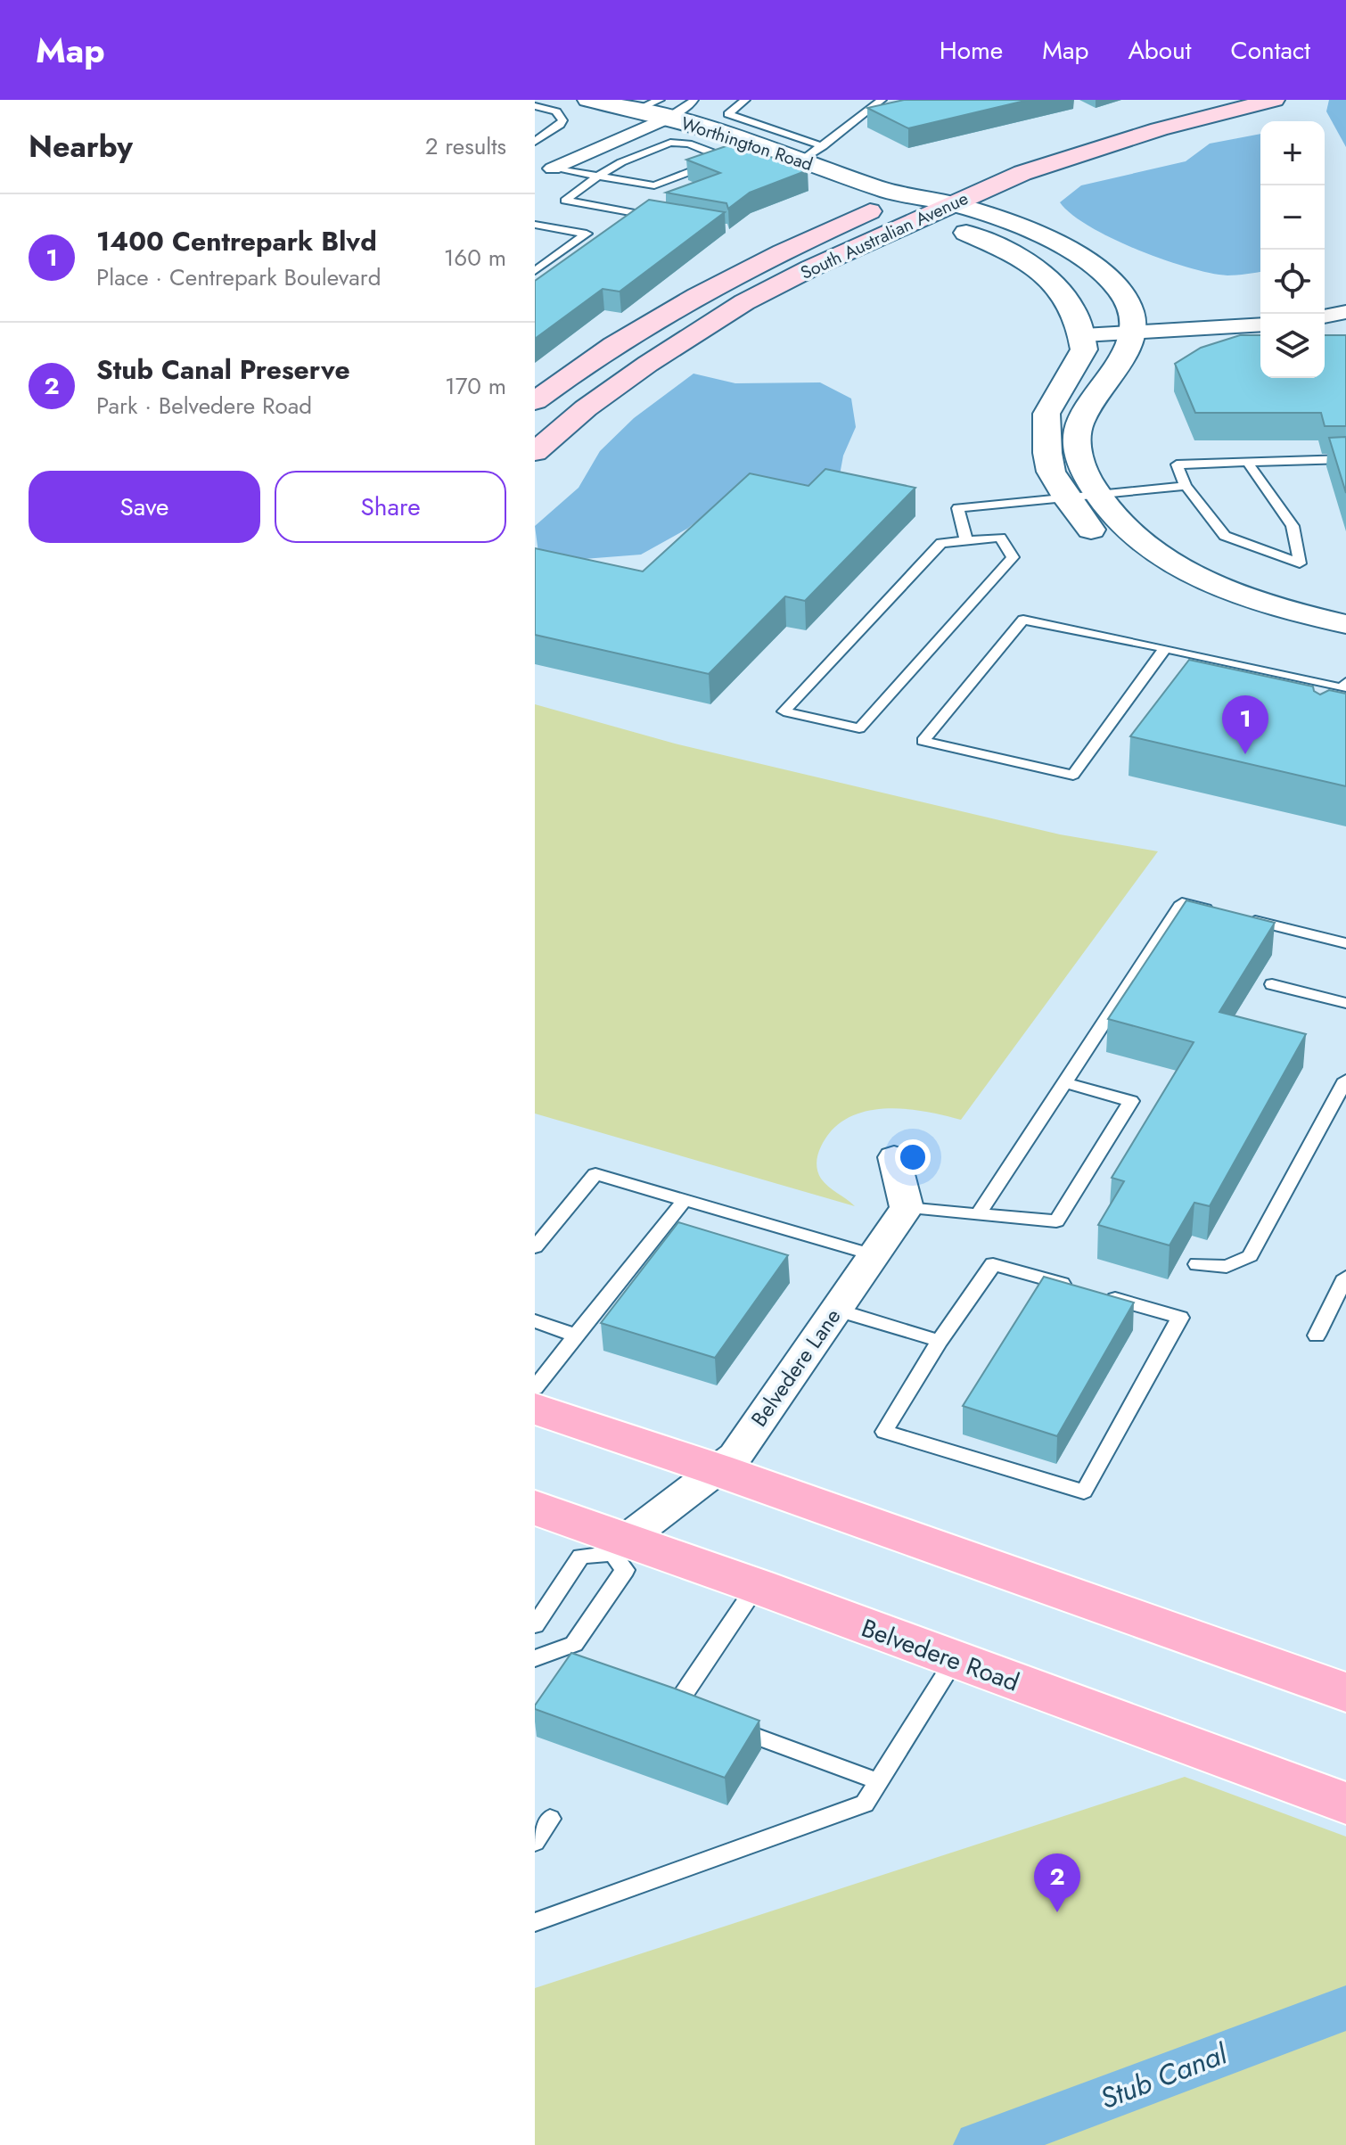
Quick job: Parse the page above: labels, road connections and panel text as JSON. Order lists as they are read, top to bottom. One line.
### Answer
{"streets":{"main road":["South Australian Avenue","Belvedere Road"],"street":["Worthington Road","Belvedere Lane"]},"crossings":[["Worthington Road","South Australian Avenue"],["Belvedere Lane","Belvedere Road"]],"water":["Stub Canal"],"page":{"header":"Map","nav":["Home","Map","About","Contact"],"heading":["Nearby","2 results"],"map_buttons":["+","−"],"list":[{"mark":"1","name":"1400 Centrepark Blvd","note":"Place · Centrepark Boulevard","value":"160 m"},{"mark":"2","name":"Stub Canal Preserve","note":"Park · Belvedere Road","value":"170 m"}],"buttons":["Save","Share"],"pins":["1","2"]}}
